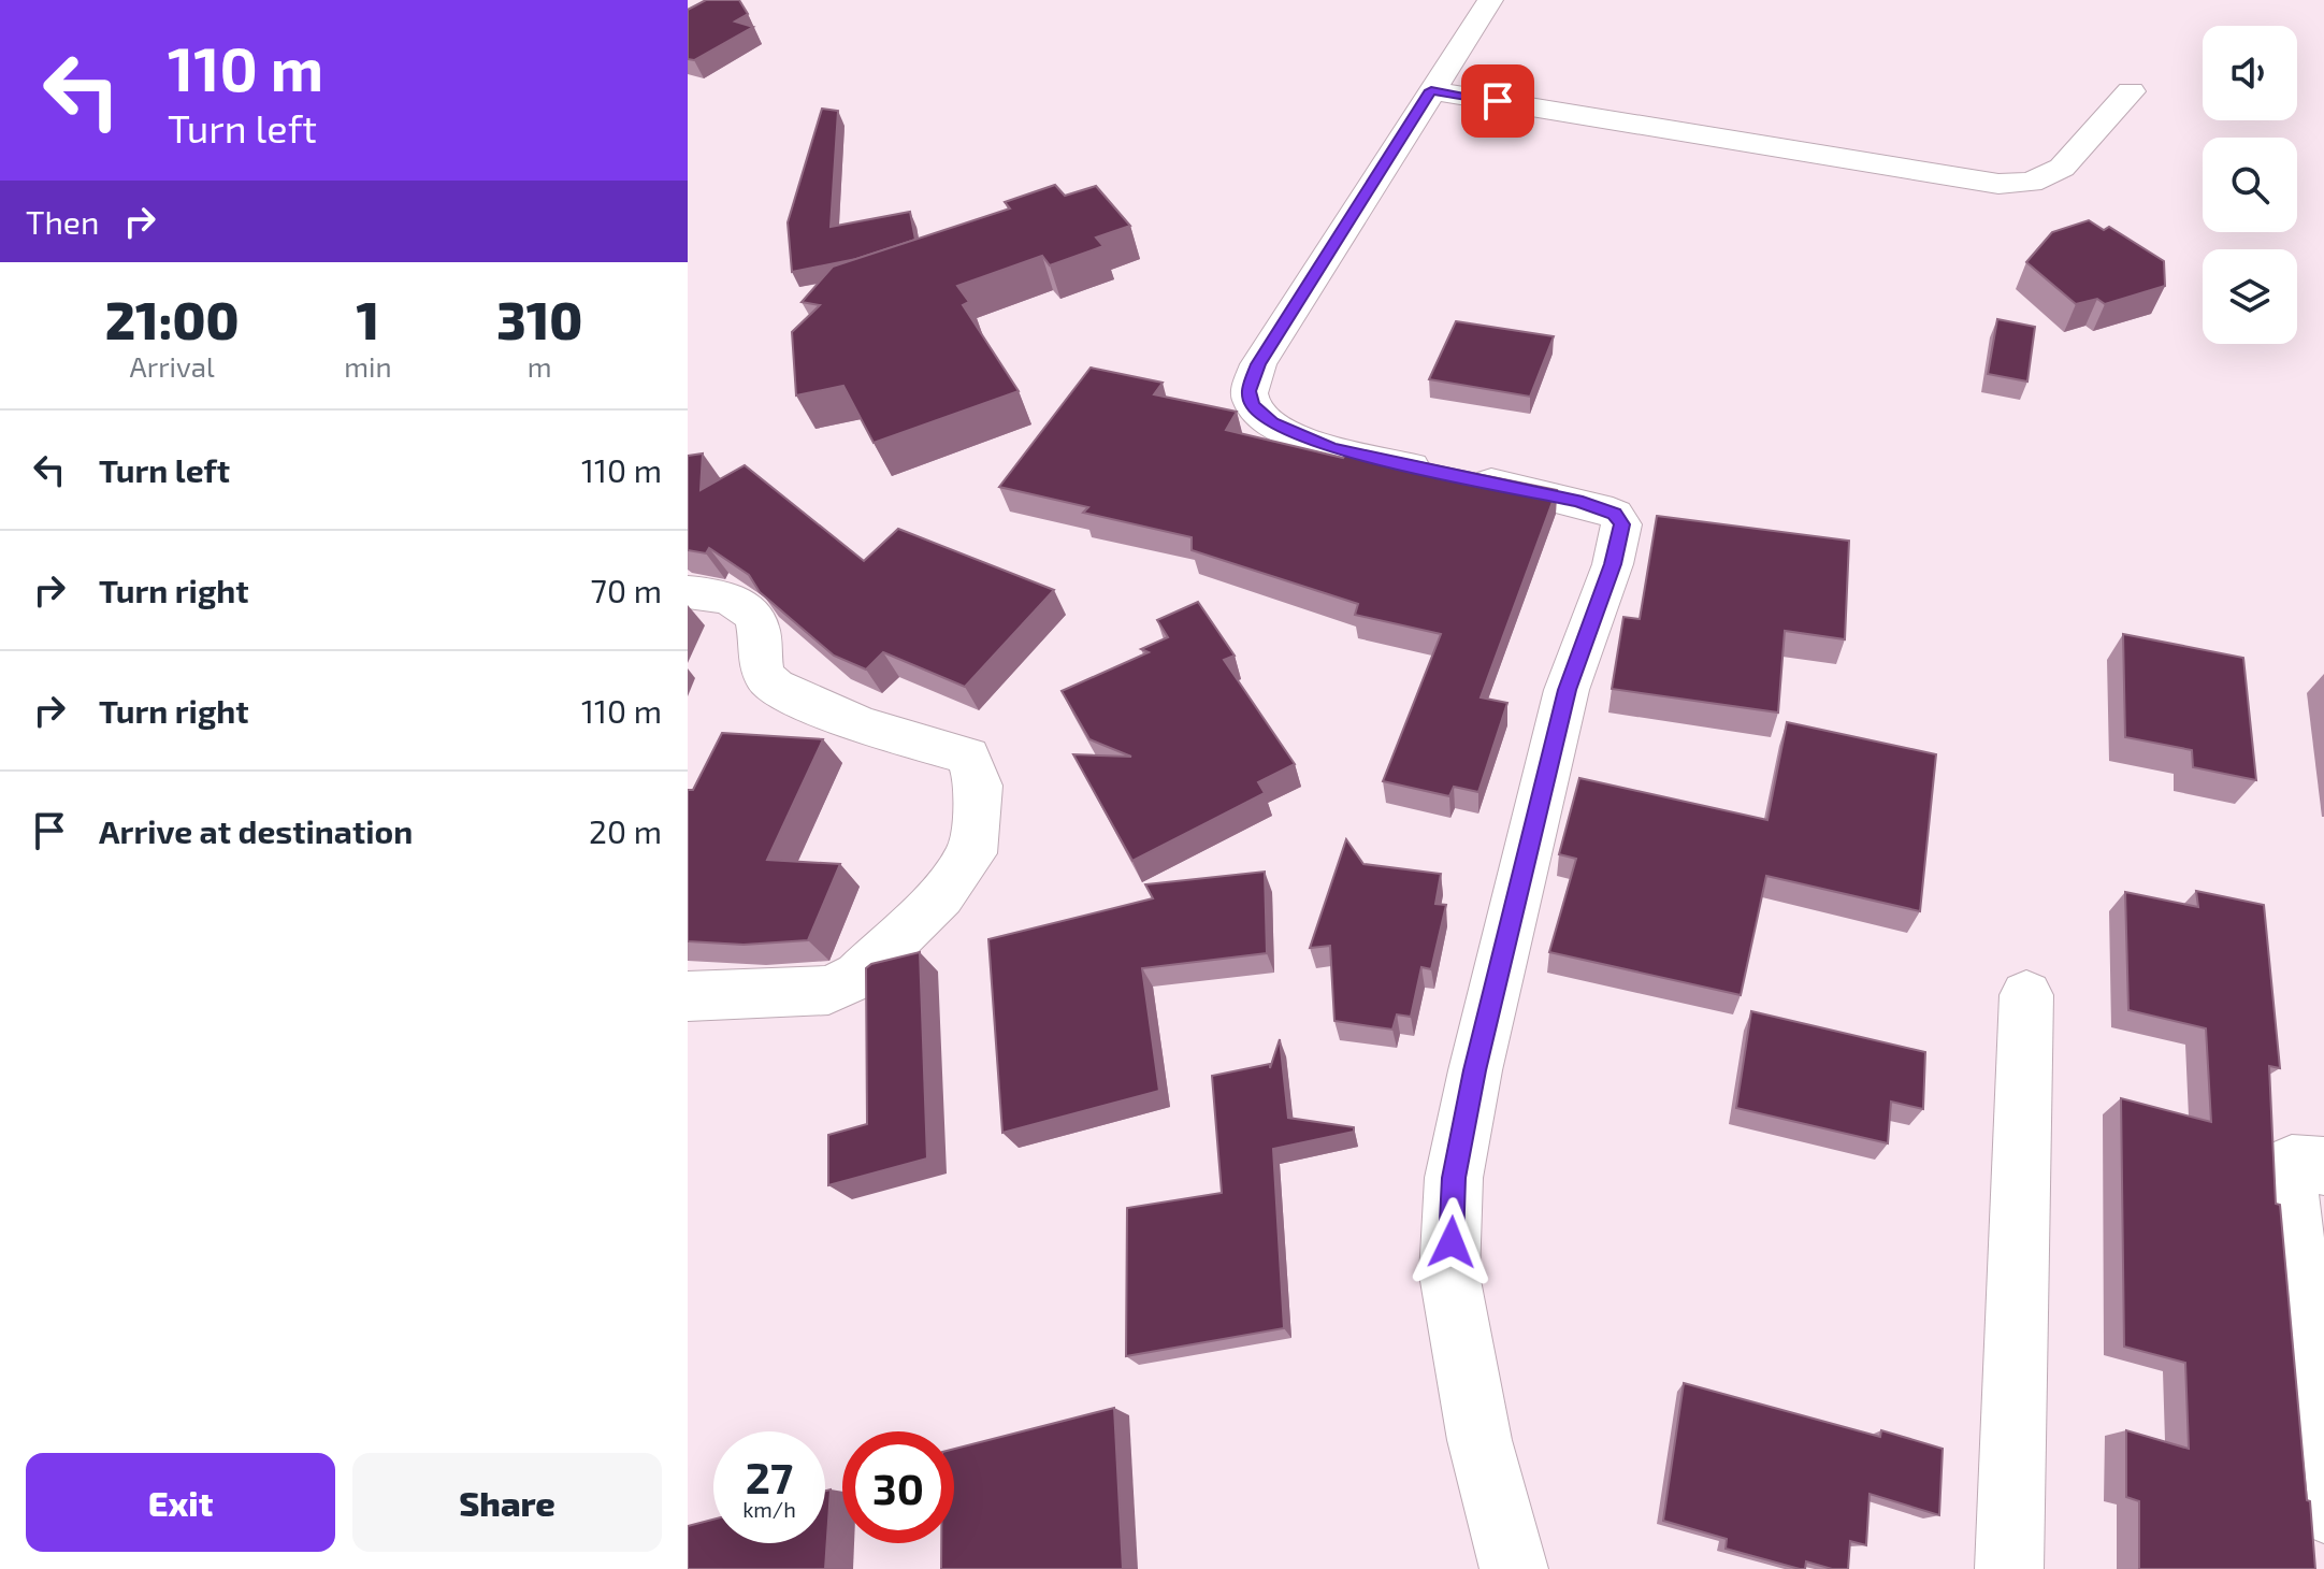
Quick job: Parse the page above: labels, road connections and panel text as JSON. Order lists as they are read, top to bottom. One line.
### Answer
{"page":{"turn":["110 m","Turn left"],"then":"Then","eta":["21:00","Arrival","1","min","310","m"],"list":[{"name":"Turn left","value":"110 m"},{"name":"Turn right","value":"70 m"},{"name":"Turn right","value":"110 m"},{"name":"Arrive at destination","value":"20 m"}],"speed":"27 km/h","limit":"30","buttons":["Exit","Share"]}}
